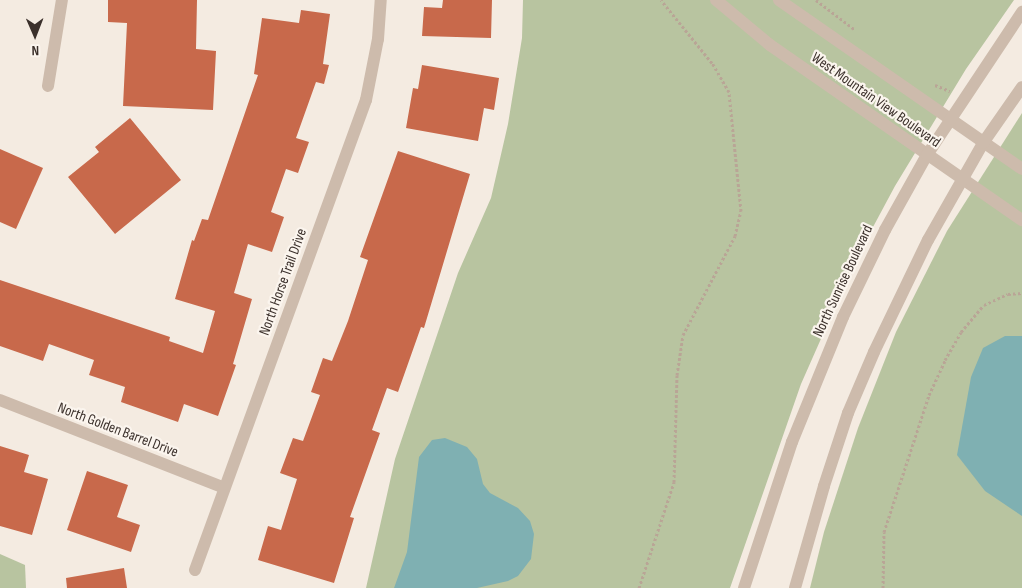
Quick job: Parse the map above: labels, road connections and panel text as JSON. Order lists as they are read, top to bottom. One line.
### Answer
{"streets":{"street":["West Mountain View Boulevard","North Sunrise Boulevard","North Horse Trail Drive","North Golden Barrel Drive"]},"crossings":[["West Mountain View Boulevard","North Sunrise Boulevard"],["North Horse Trail Drive","North Golden Barrel Drive"]],"north":"bottom"}
